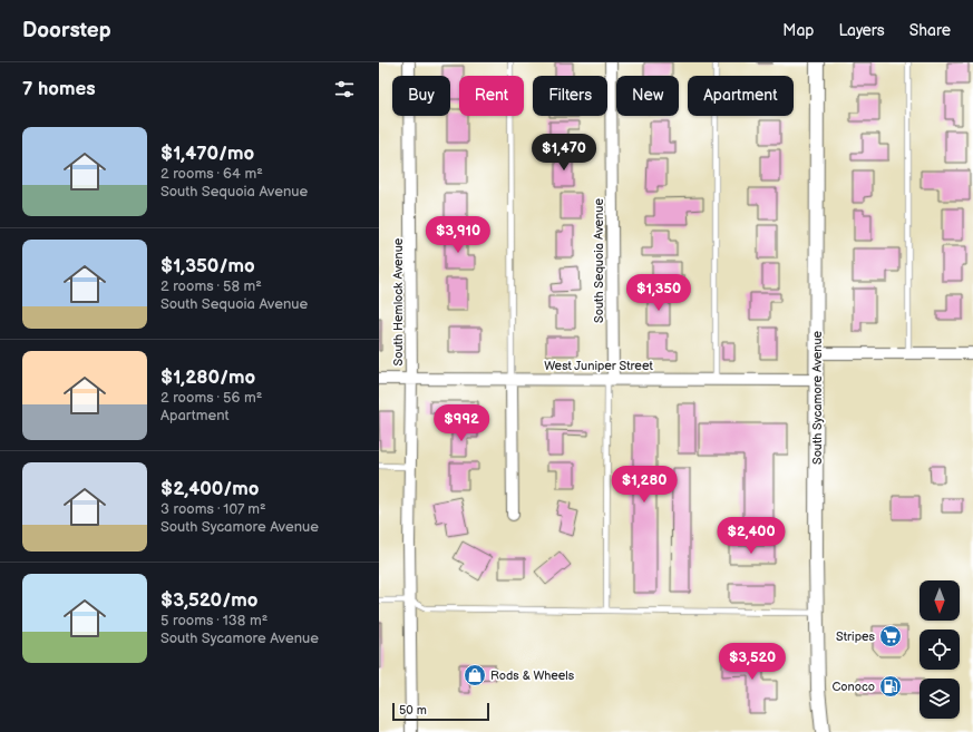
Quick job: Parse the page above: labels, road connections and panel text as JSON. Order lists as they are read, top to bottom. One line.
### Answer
{"streets":{"street":["South Sequoia Avenue","South Hemlock Avenue","West Juniper Street","South Sycamore Avenue"]},"crossings":[["South Sequoia Avenue","West Juniper Street"],["South Hemlock Avenue","West Juniper Street"],["West Juniper Street","South Sycamore Avenue"]],"places":{"supermarket":["Stripes"],"shop":["Rods & Wheels"],"fuel station":["Conoco"]},"scale_bar":"50 m","north":"bottom","page":{"header":"Doorstep","nav":["Map","Layers","Share"],"heading":"7 homes","chip":["Buy","Rent","Filters","New","Apartment"],"list":[{"name":"$1,470/mo","note":"2 rooms · 64 m² · South Sequoia Avenue"},{"name":"$1,350/mo","note":"2 rooms · 58 m² · South Sequoia Avenue"},{"name":"$1,280/mo","note":"2 rooms · 56 m² · Apartment"},{"name":"$2,400/mo","note":"3 rooms · 107 m² · South Sycamore Avenue"},{"name":"$3,520/mo","note":"5 rooms · 138 m² · South Sycamore Avenue"}],"price":["$1,470","$3,910","$1,350","$992","$1,280","$2,400","$3,520"],"scale":"50 m"}}
